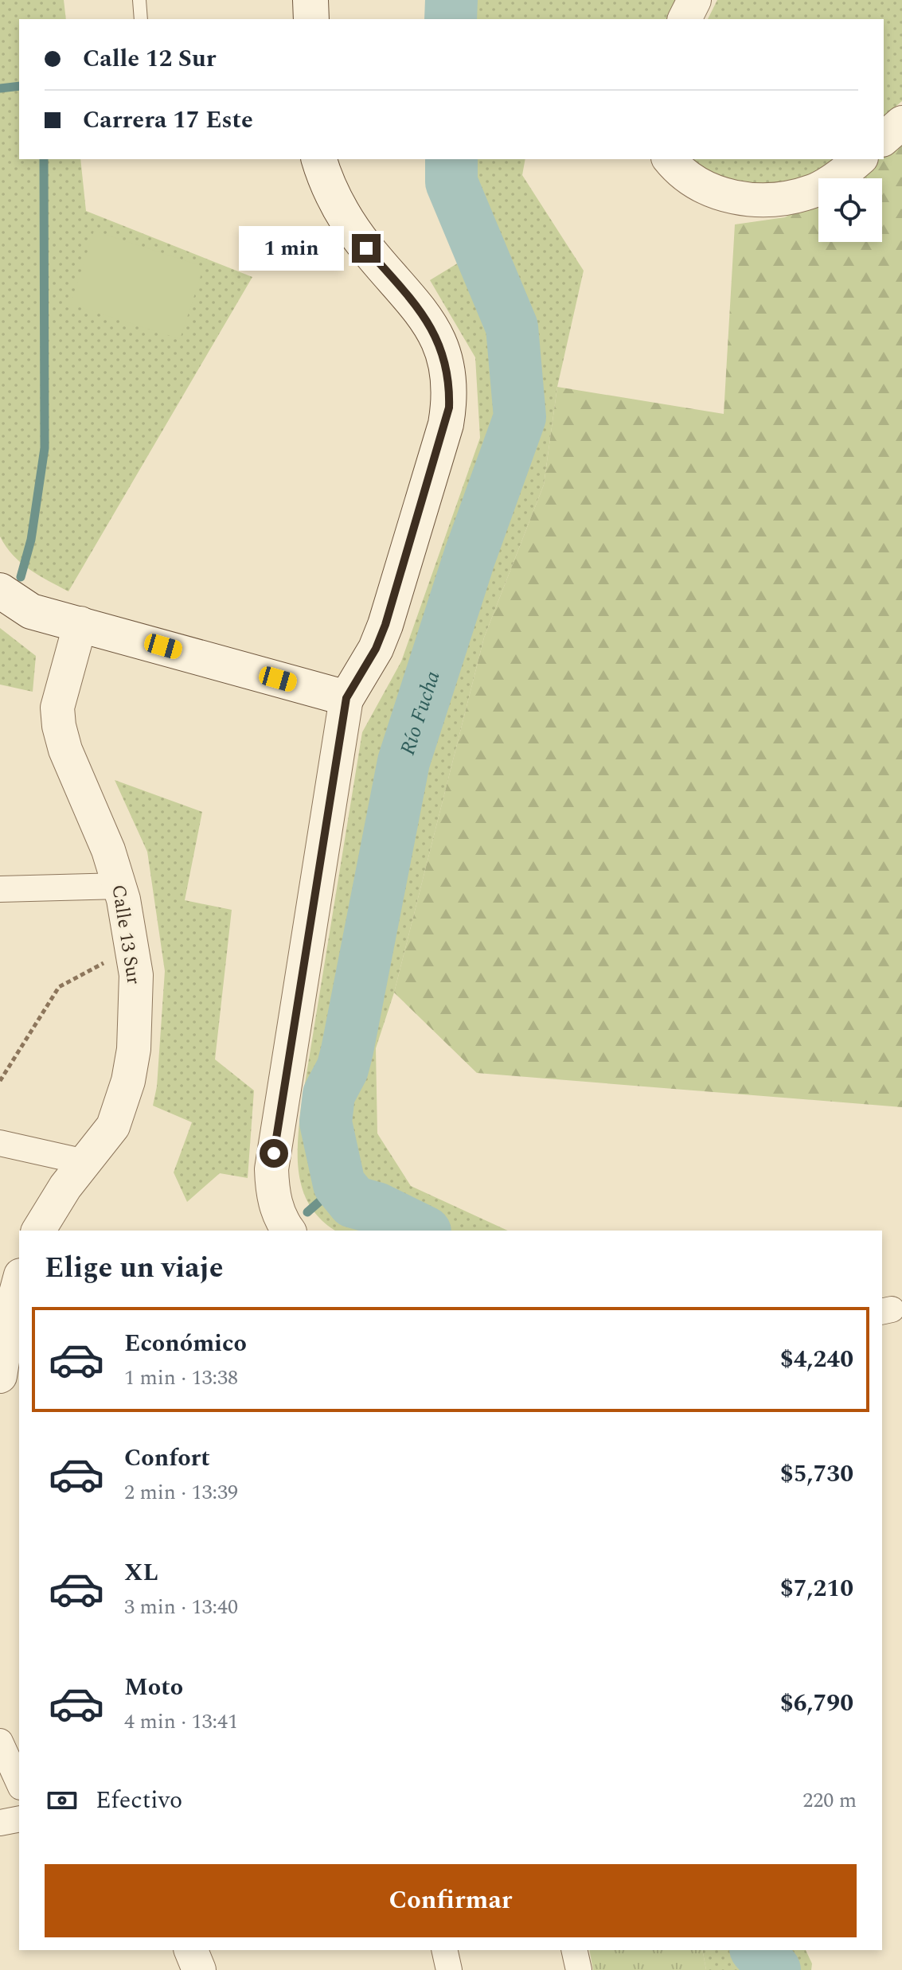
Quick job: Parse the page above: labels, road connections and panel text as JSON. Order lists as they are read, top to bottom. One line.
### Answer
{"streets":{"street":["Calle 13 Sur"]},"water":["Río Fucha"],"page":{"banner":["Calle 12 Sur","Carrera 17 Este"],"bubble":"1 min","heading":"Elige un viaje","list":[{"name":"Económico","note":"1 min · 13:38","value":"$4,240"},{"name":"Confort","note":"2 min · 13:39","value":"$5,730"},{"name":"XL","note":"3 min · 13:40","value":"$7,210"},{"name":"Moto","note":"4 min · 13:41","value":"$6,790"}],"pay":["Efectivo","220 m"],"buttons":"Confirmar"}}
